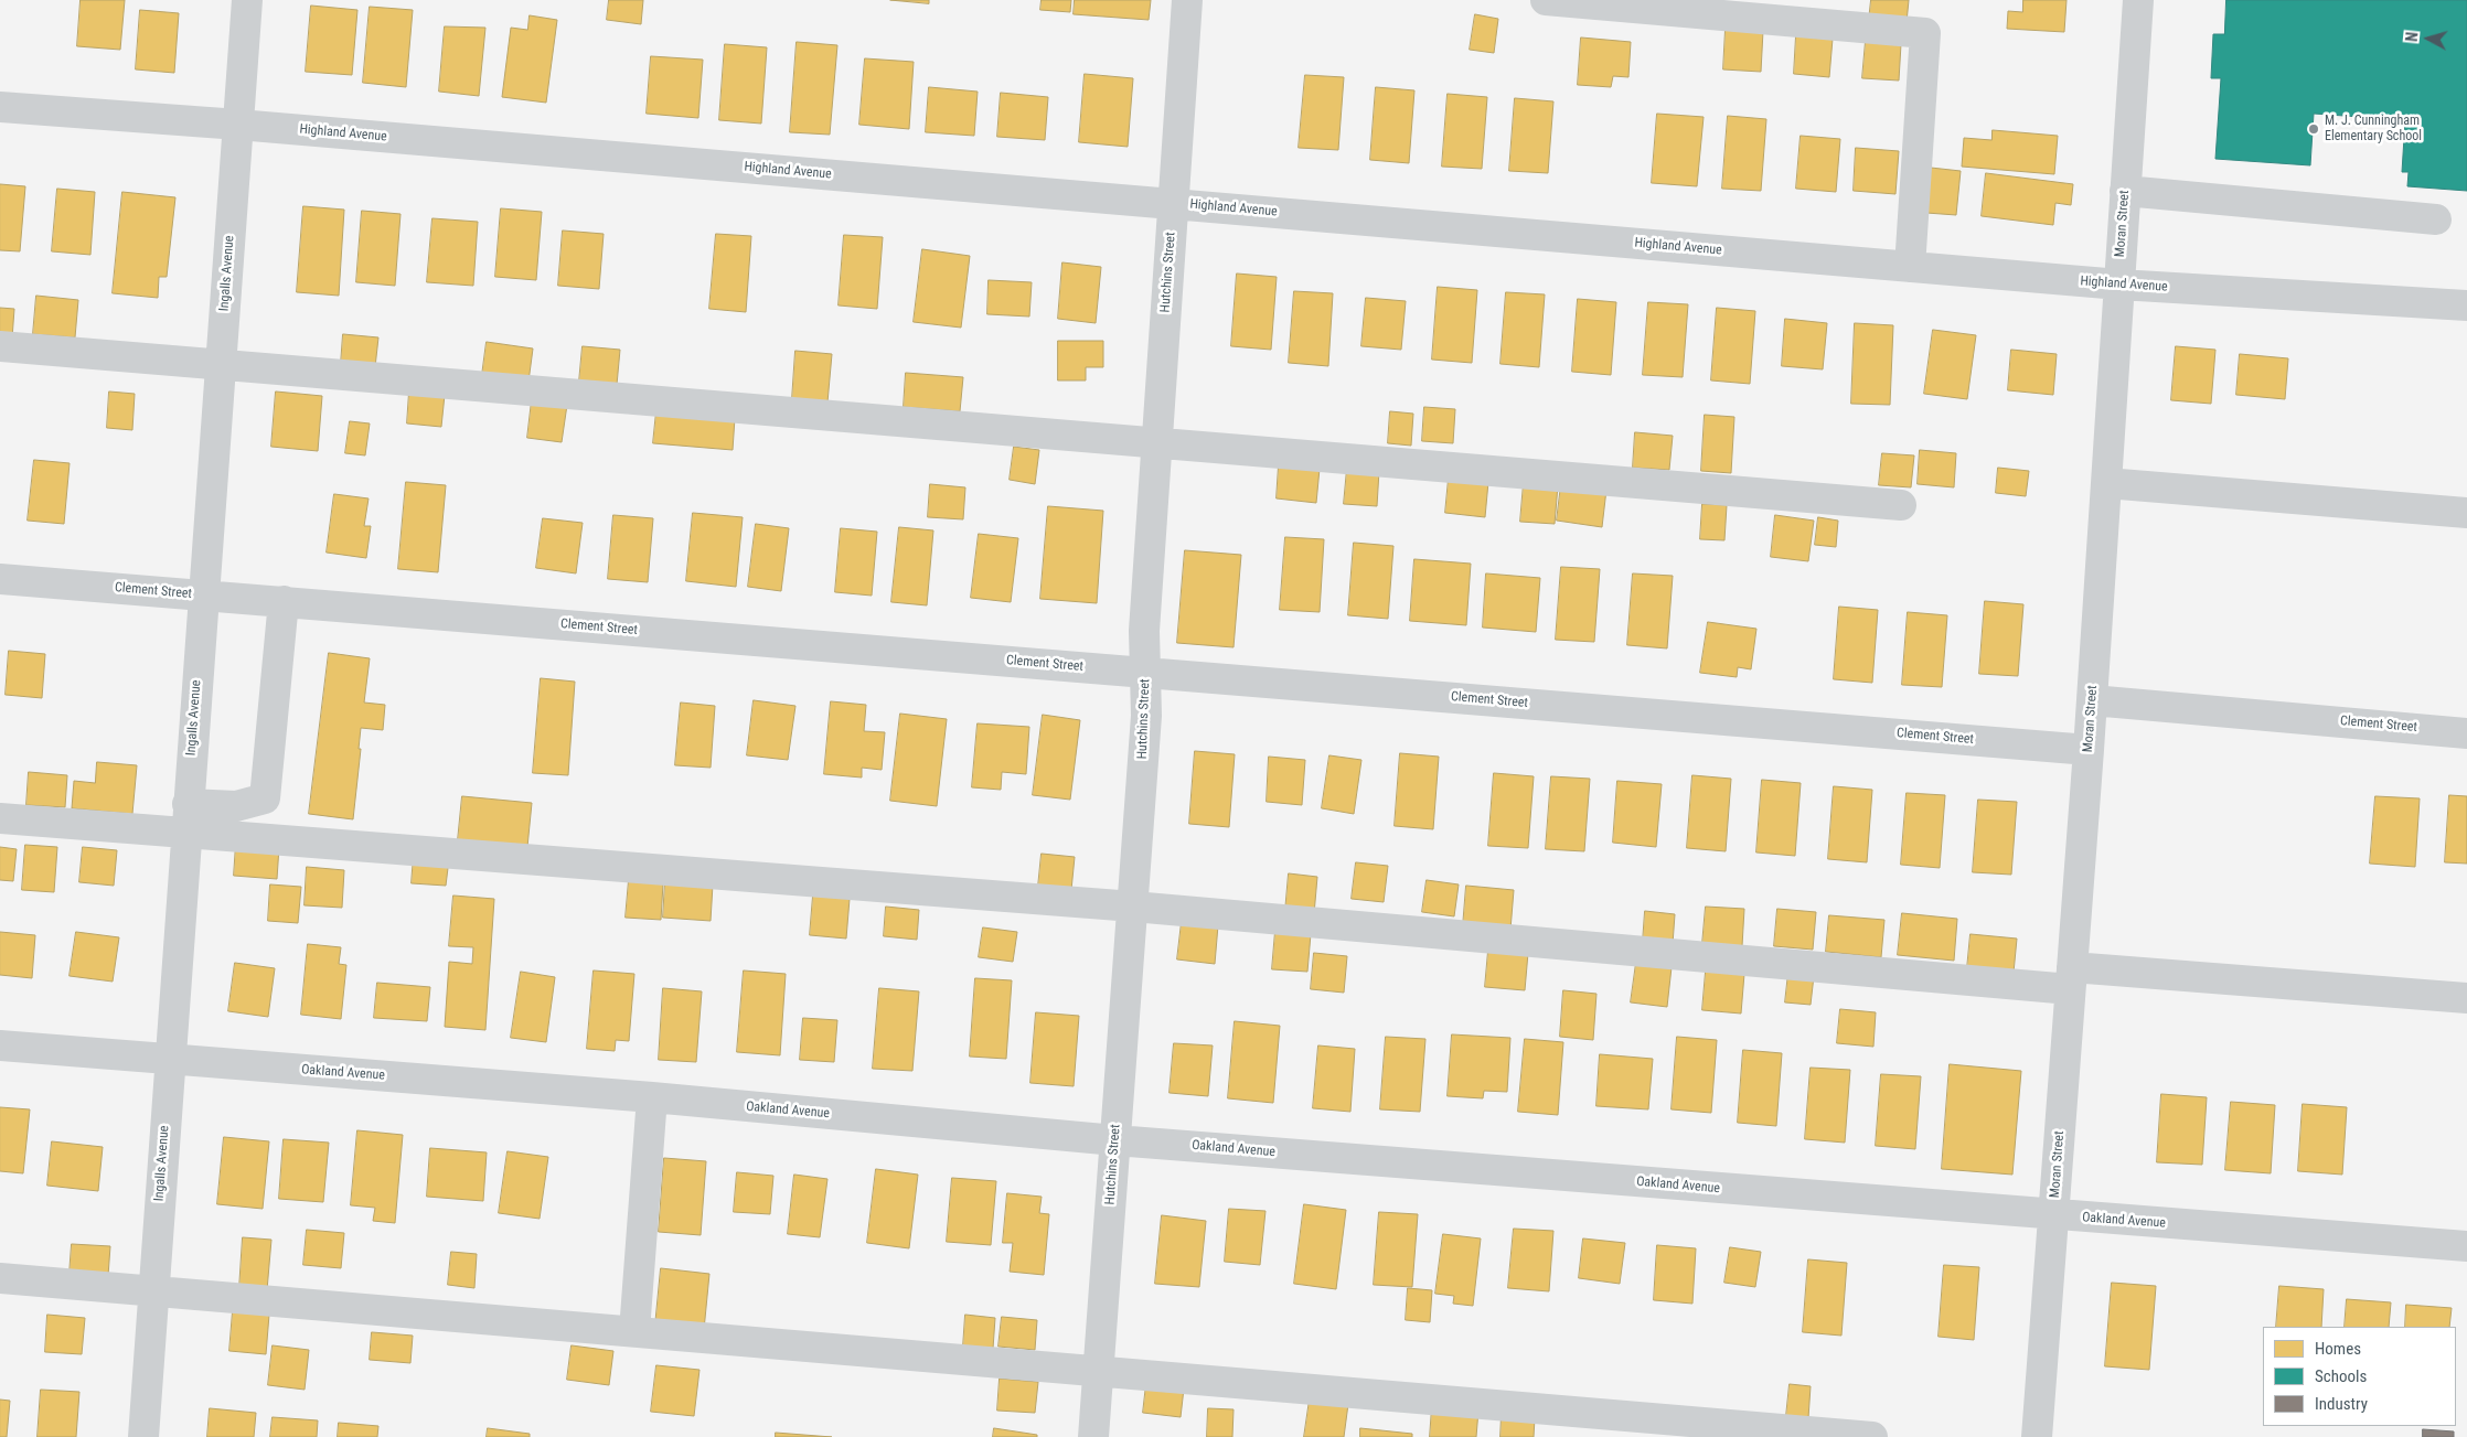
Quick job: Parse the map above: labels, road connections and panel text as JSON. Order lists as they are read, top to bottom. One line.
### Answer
{"streets":{"street":["Highland Avenue","Moran Street","Hutchins Street","Ingalls Avenue","Clement Street","Oakland Avenue"]},"crossings":[["Highland Avenue","Moran Street"],["Highland Avenue","Hutchins Street"],["Highland Avenue","Ingalls Avenue"],["Moran Street","Clement Street"],["Moran Street","Oakland Avenue"],["Hutchins Street","Clement Street"],["Hutchins Street","Oakland Avenue"],["Ingalls Avenue","Clement Street"],["Ingalls Avenue","Oakland Avenue"]],"places":["M. J. Cunningham Elementary School"],"legend":["Homes","Schools","Industry"],"north":"left"}
